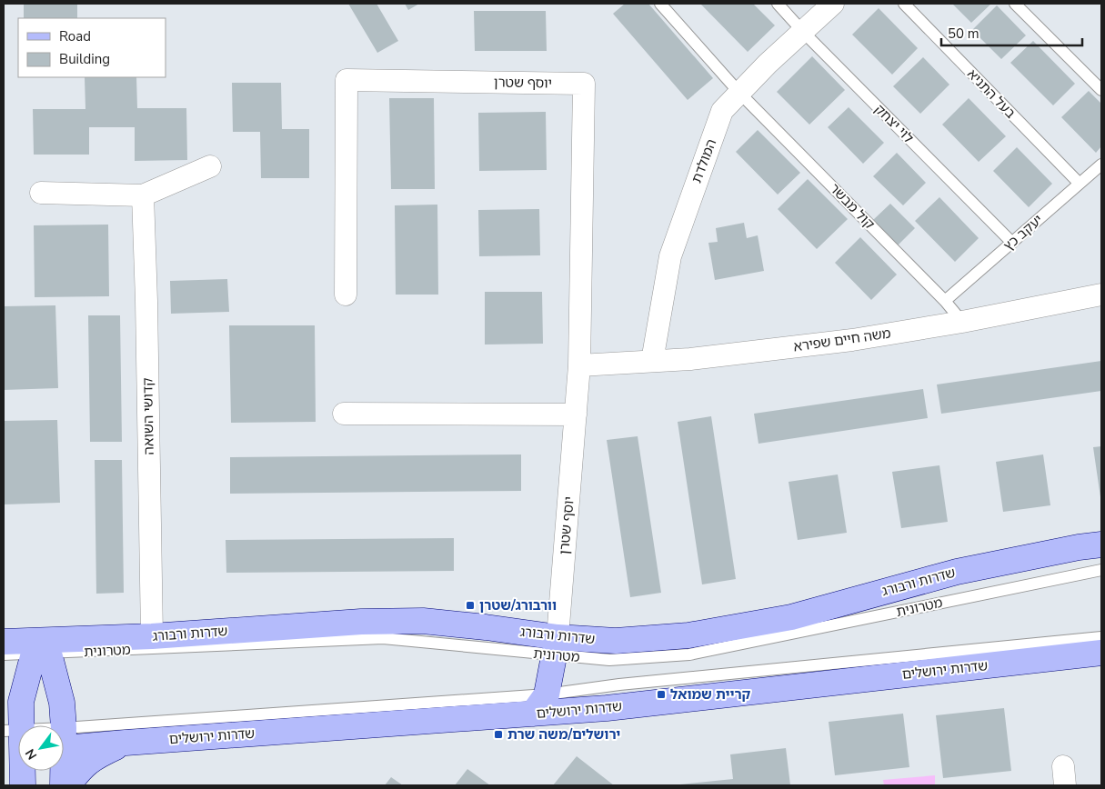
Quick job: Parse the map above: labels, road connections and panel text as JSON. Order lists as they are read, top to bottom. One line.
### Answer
{"streets":{"main road":["שדרות ורבורג","שדרות ירושלים"],"street":["יוסף שטרן","המולדת","משה חיים שפירא","קדושי השואה"],"lane":["בעל התניא","לוי יצחק","קול מבשר","יעקב כץ","מטרונית"]},"crossings":[["יוסף שטרן","משה חיים שפירא"],["יוסף שטרן","שדרות ורבורג"],["יוסף שטרן","מטרונית"],["בעל התניא","יעקב כץ"],["לוי יצחק","המולדת"],["לוי יצחק","יעקב כץ"],["המולדת","קול מבשר"],["המולדת","משה חיים שפירא"],["קול מבשר","יעקב כץ"],["קול מבשר","משה חיים שפירא"],["קדושי השואה","שדרות ורבורג"],["שדרות ורבורג","מטרונית"]],"places":{"transit":["וורבורג/שטרן","קריית שמואל","ירושלים/משה שרת"]},"legend":["Road","Building"],"scale_bar":"50 m","north":"bottom left"}
